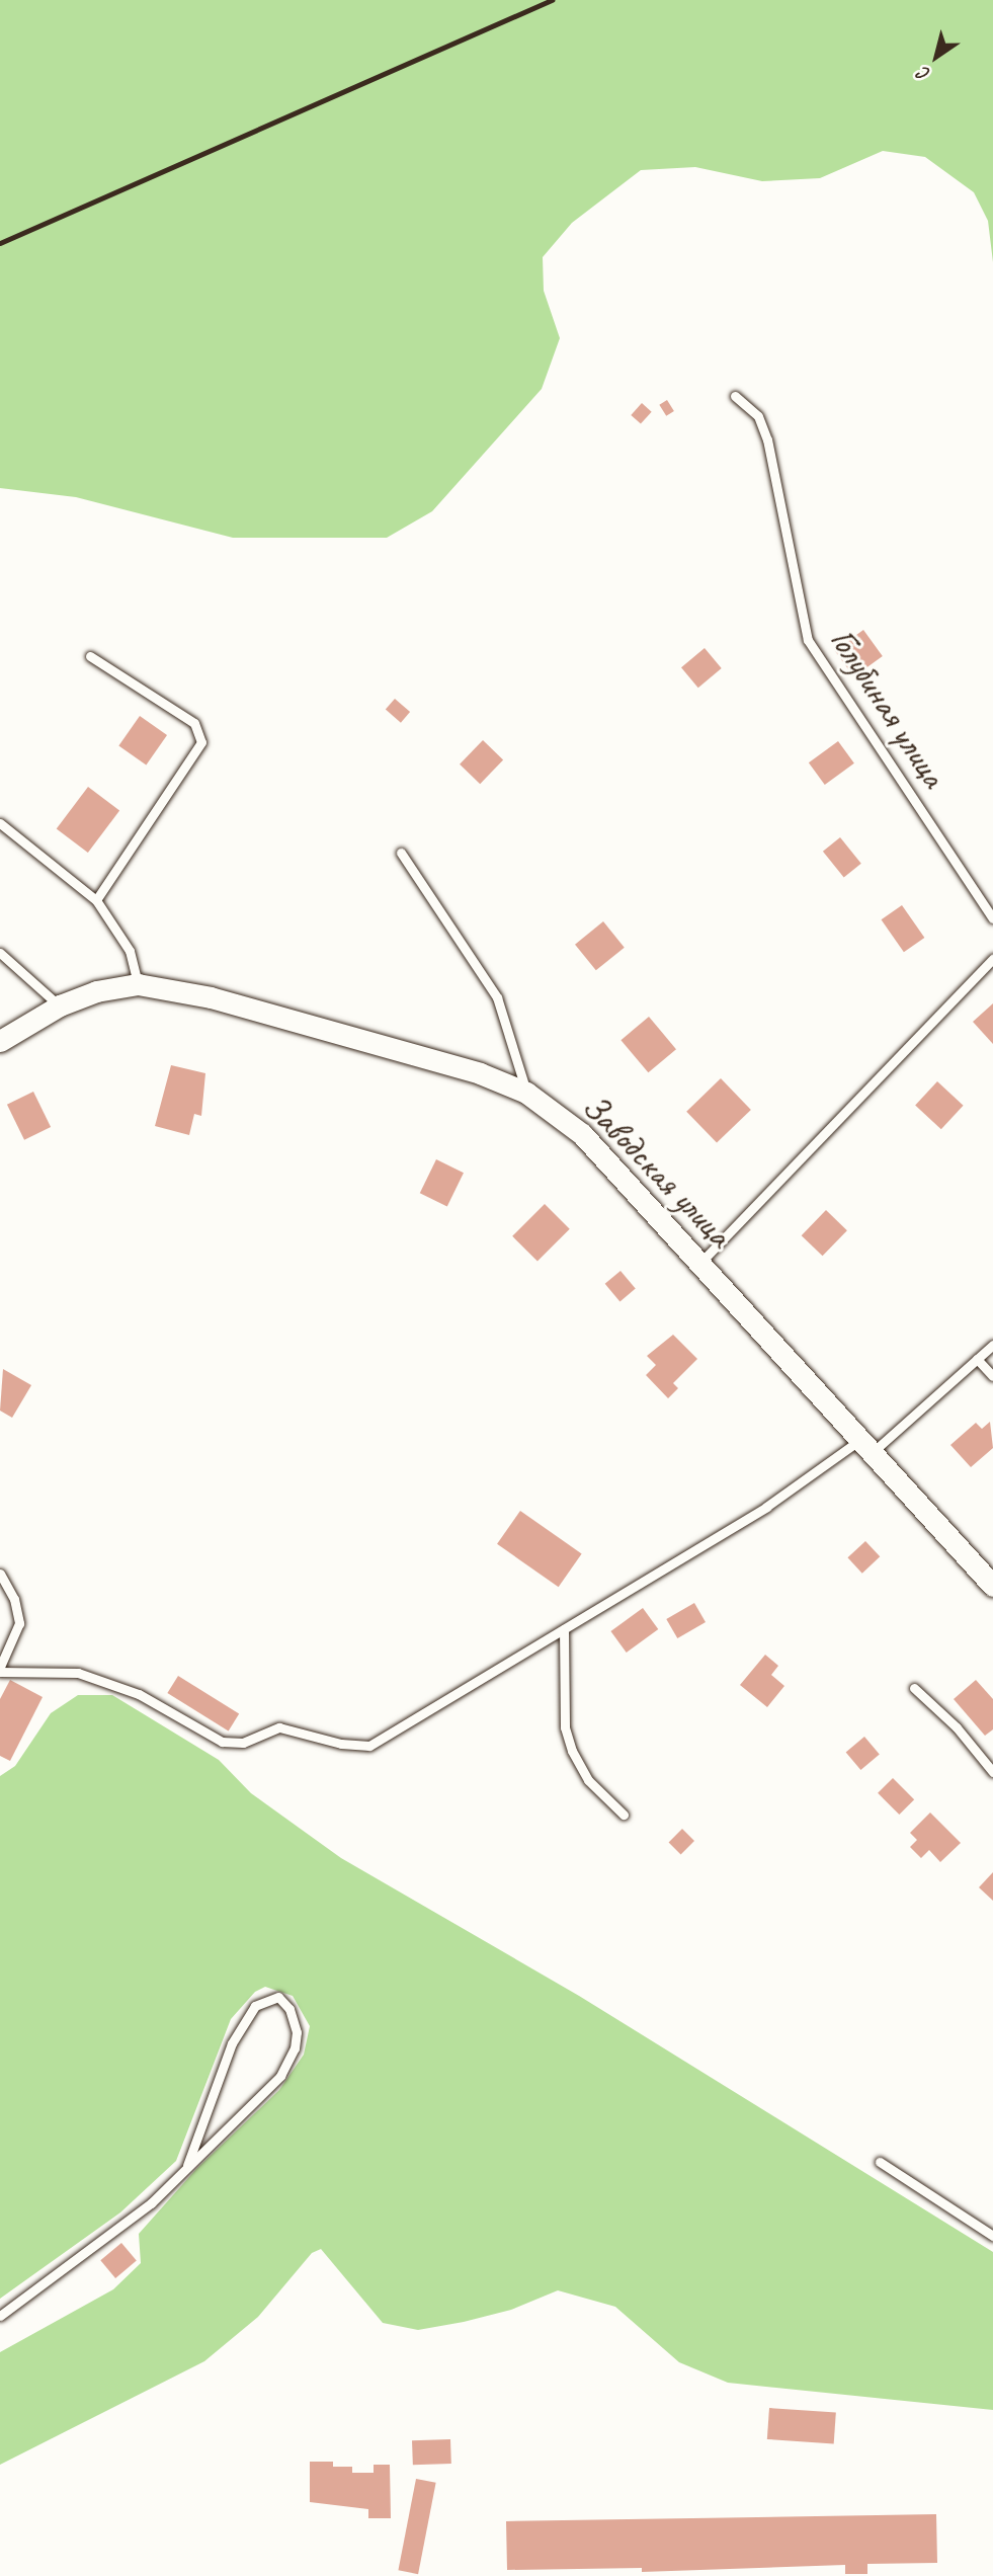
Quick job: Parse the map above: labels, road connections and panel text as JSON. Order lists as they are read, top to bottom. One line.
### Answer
{"streets":{"street":["Заводская улица"],"lane":["Голубиная улица"]},"north":"bottom left"}
